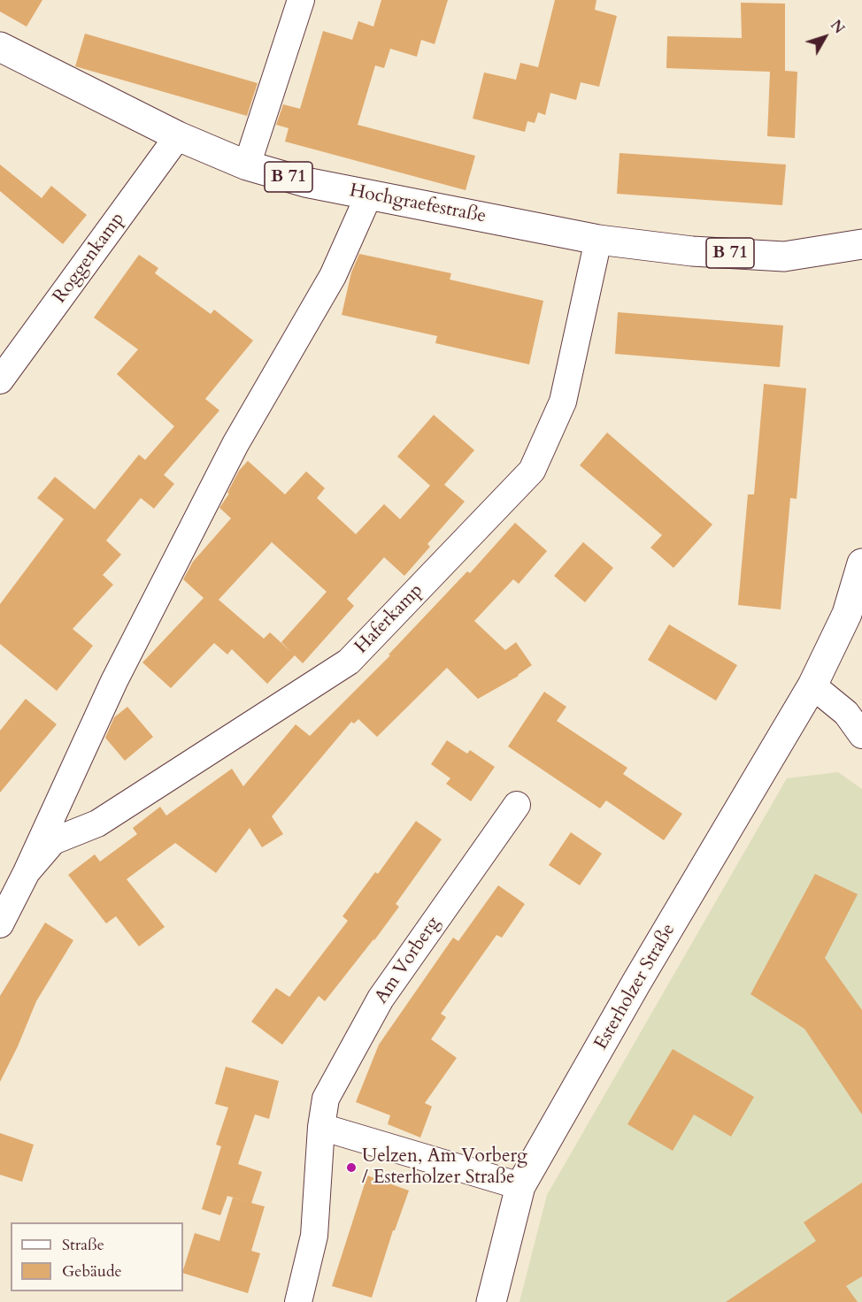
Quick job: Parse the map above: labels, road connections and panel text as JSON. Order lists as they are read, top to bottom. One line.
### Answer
{"streets":{"main road":["B 71","Hochgraefestraße","Esterholzer Straße"],"street":["Roggenkamp","Haferkamp","Am Vorberg"]},"crossings":[["Hochgraefestraße","Roggenkamp"],["Hochgraefestraße","Haferkamp"]],"places":["Uelzen, Am Vorberg / Esterholzer Straße"],"legend":["Straße","Gebäude"],"north":"top right"}
